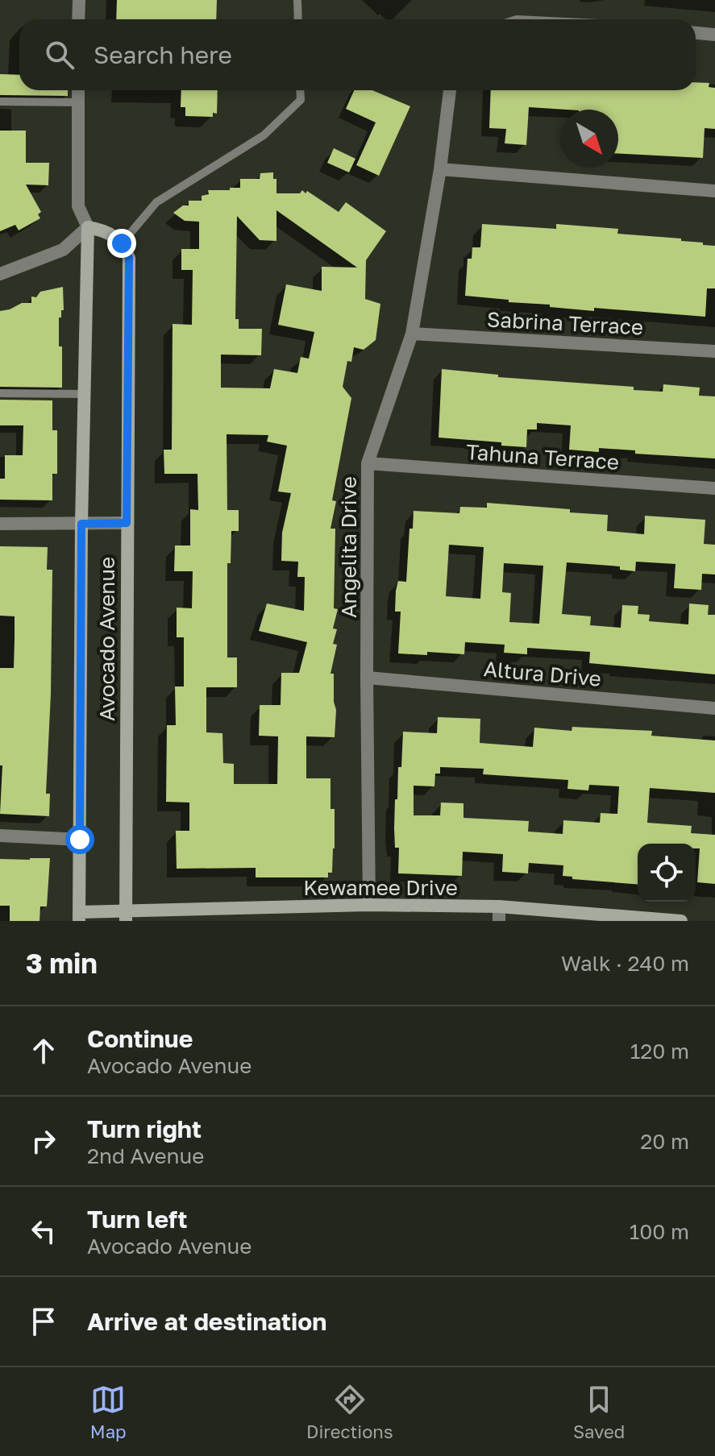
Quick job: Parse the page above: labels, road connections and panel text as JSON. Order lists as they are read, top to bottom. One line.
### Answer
{"streets":{"street":["Sabrina Terrace","Tahuna Terrace","Angelita Drive","Avocado Avenue","Altura Drive","Kewamee Drive"]},"crossings":[["Sabrina Terrace","Angelita Drive"],["Tahuna Terrace","Angelita Drive"],["Angelita Drive","Altura Drive"],["Angelita Drive","Kewamee Drive"],["Avocado Avenue","Kewamee Drive"]],"north":"bottom right","page":{"search":"Search here","heading":["3 min","Walk · 240 m"],"list":[["Continue","Avocado Avenue","120 m"],["Turn right","2nd Avenue","20 m"],["Turn left","Avocado Avenue","100 m"],"Arrive at destination"],"nav":["Map","Directions","Saved"]}}
